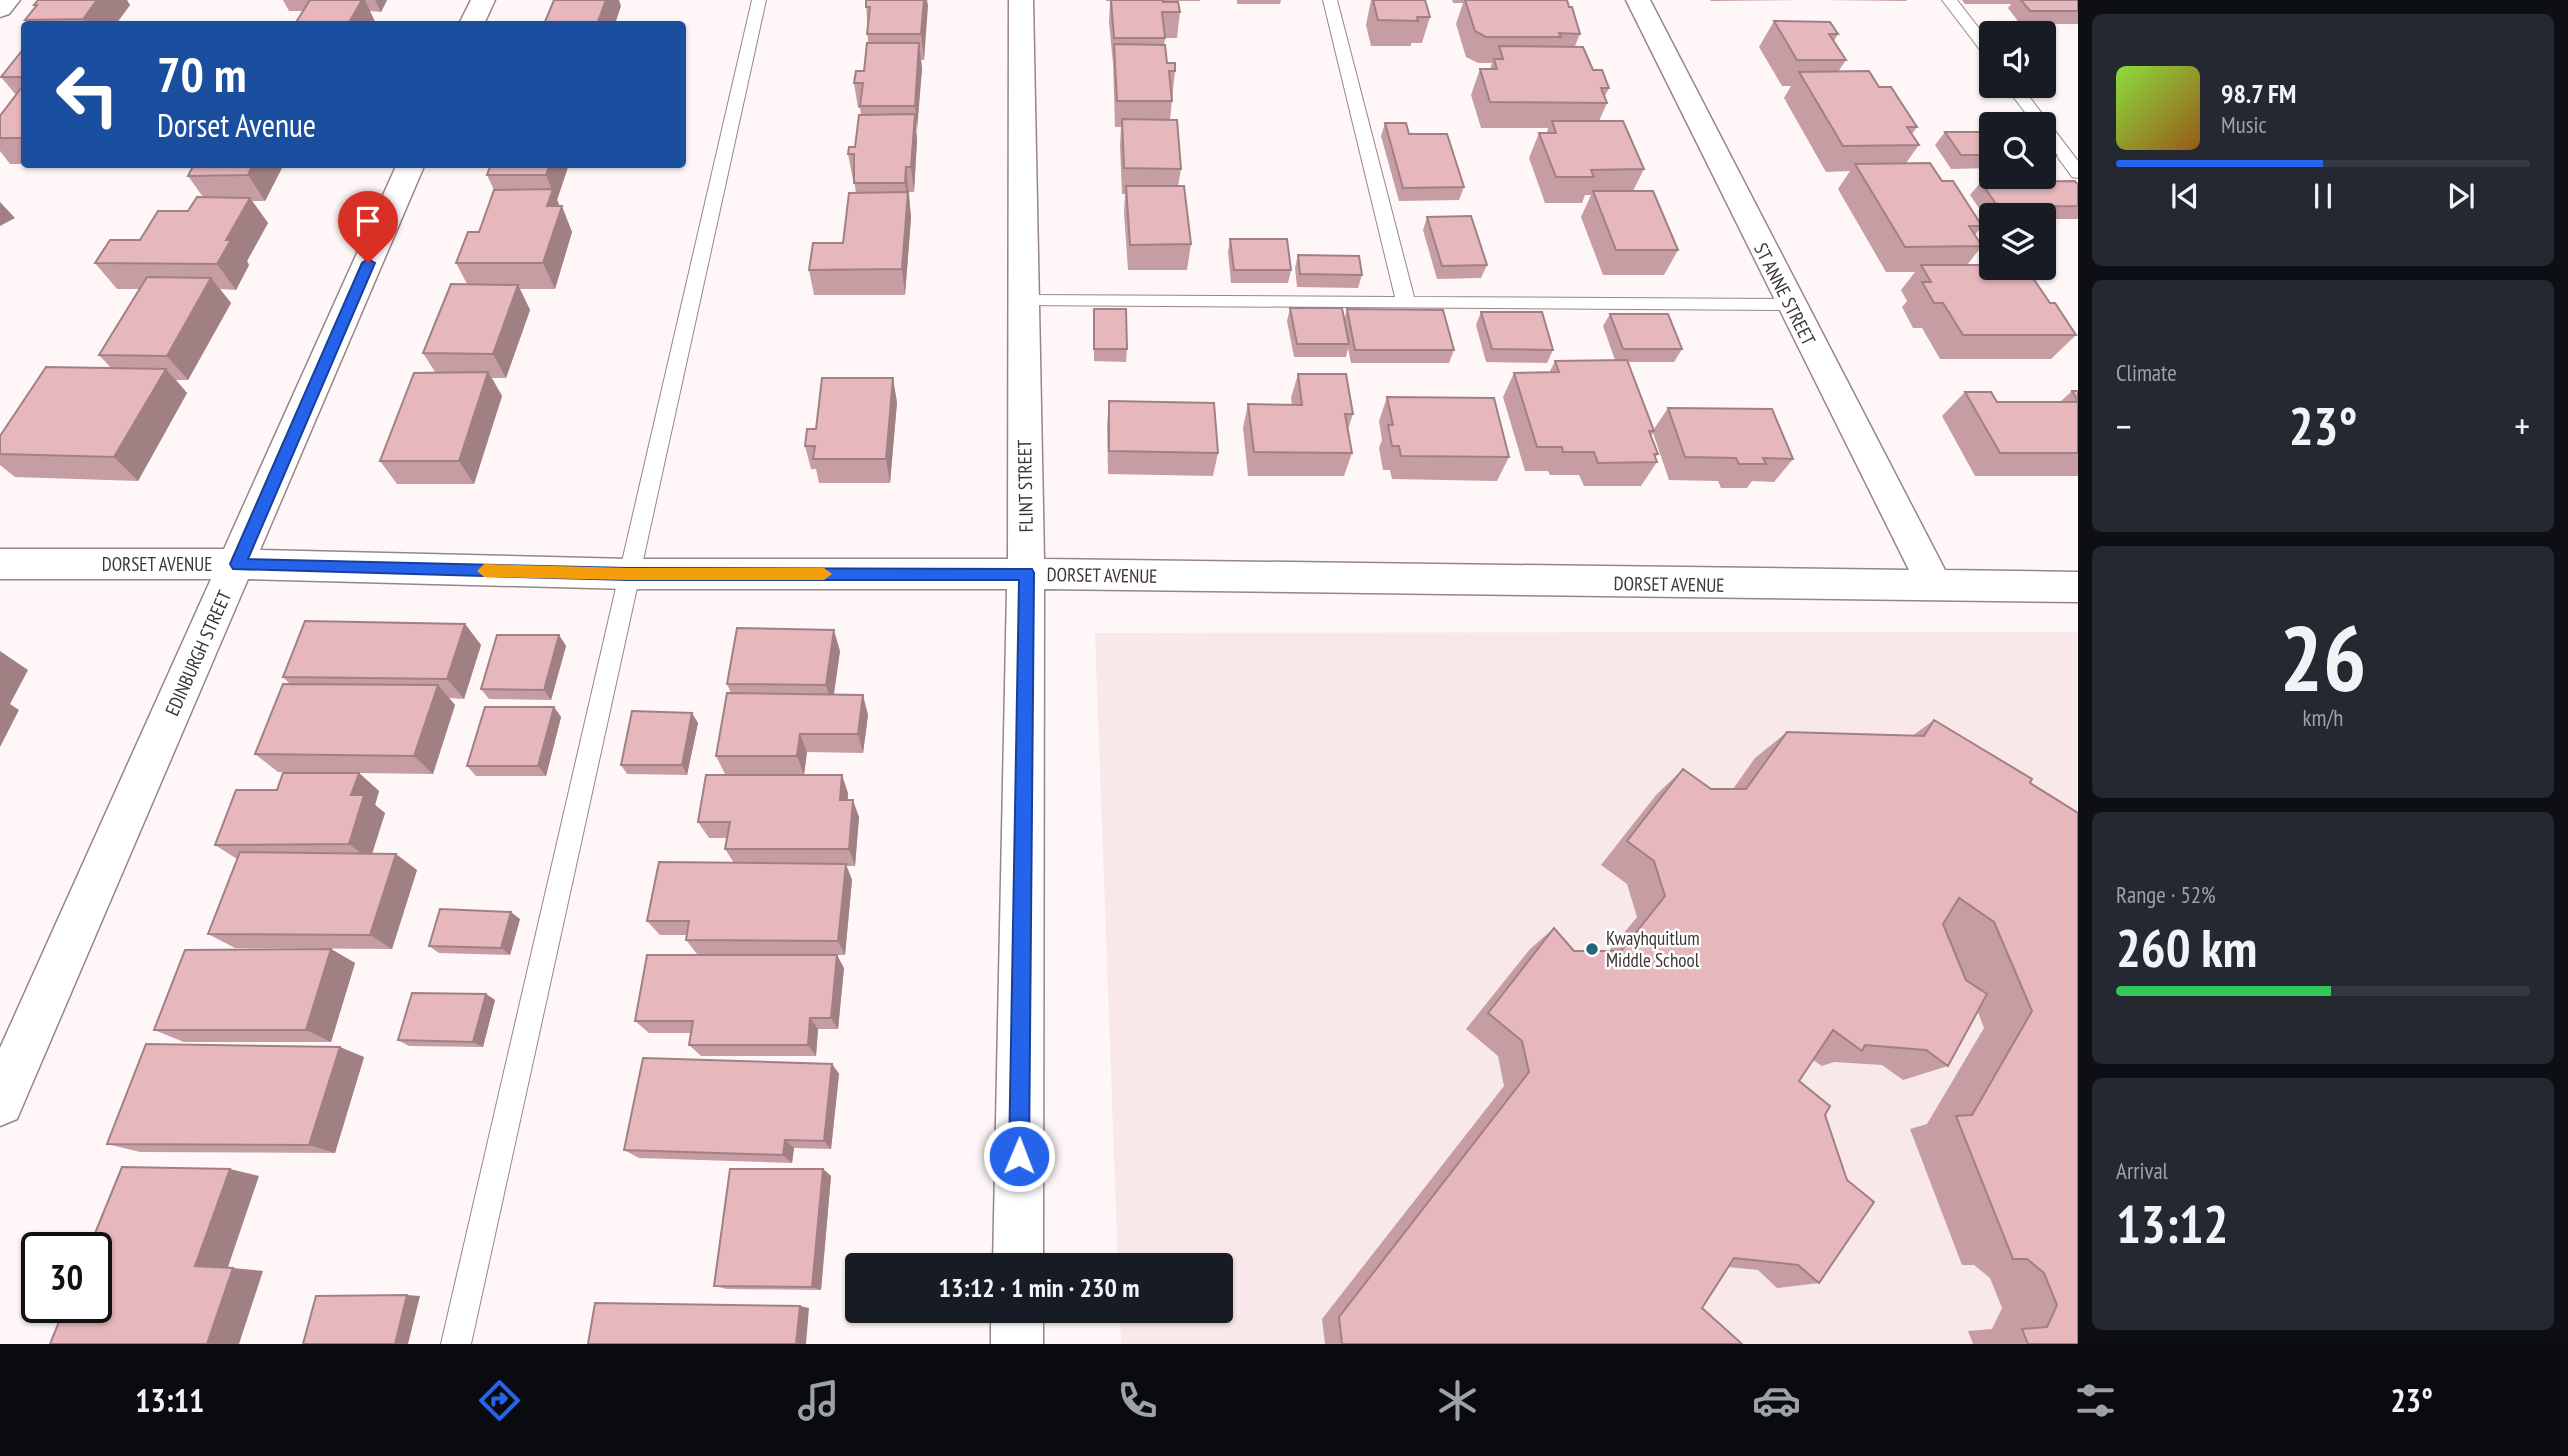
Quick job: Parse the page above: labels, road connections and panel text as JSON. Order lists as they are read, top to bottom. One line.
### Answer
{"streets":{"street":["ST ANNE STREET","FLINT STREET","DORSET AVENUE","EDINBURGH STREET"]},"crossings":[["ST ANNE STREET","DORSET AVENUE"],["FLINT STREET","DORSET AVENUE"],["DORSET AVENUE","EDINBURGH STREET"]],"places":["Kwayhquitlum Middle School"],"page":{"turn":["70 m","Dorset Avenue"],"song":["98.7 FM","Music"],"tile":["Climate",["26","km/h"],["Range · 52%","260 km"],["Arrival","13:12"]],"heat":["−","23°","+"],"limit":"30","trip":"13:12 · 1 min · 230 m","tabs":["13:11","23°"]}}
